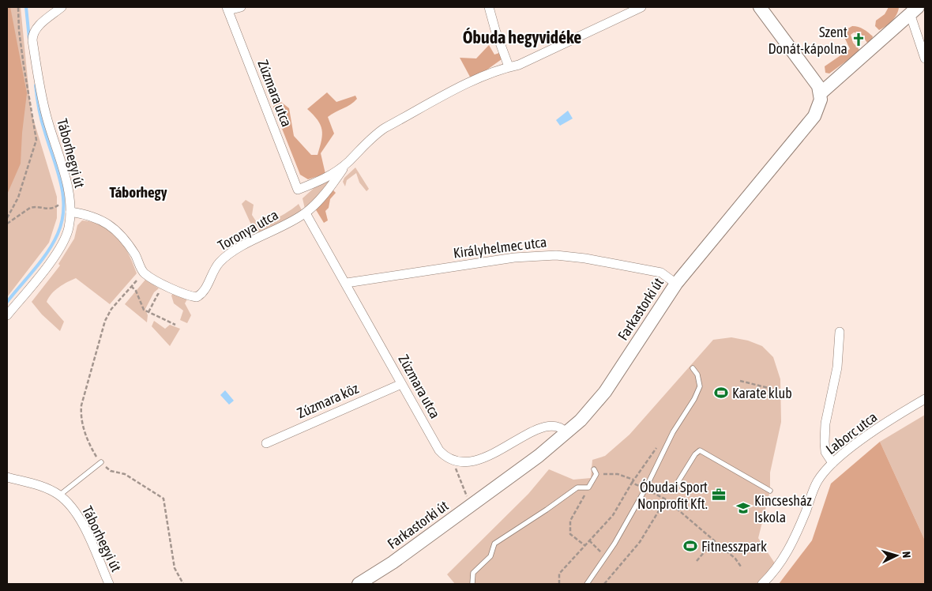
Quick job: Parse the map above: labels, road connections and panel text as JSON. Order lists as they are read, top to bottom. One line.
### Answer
{"streets":{"street":["Zúzmara utca","Táborhegyi út","Toronya utca","Királyhelmec utca","Farkastorki út","Zúzmara köz","Laborc utca"]},"crossings":[["Zúzmara utca","Toronya utca"],["Zúzmara utca","Királyhelmec utca"],["Zúzmara utca","Zúzmara köz"],["Királyhelmec utca","Farkastorki út"]],"districts":["Óbuda hegyvidéke","Táborhegy"],"places":{"church":["Szent Donát-kápolna"],"sports":["Karate klub","Fitnesszpark"],"office":["Óbudai Sport Nonprofit Kft."],"school or university":["Kincsesház Iskola"]},"north":"right"}
